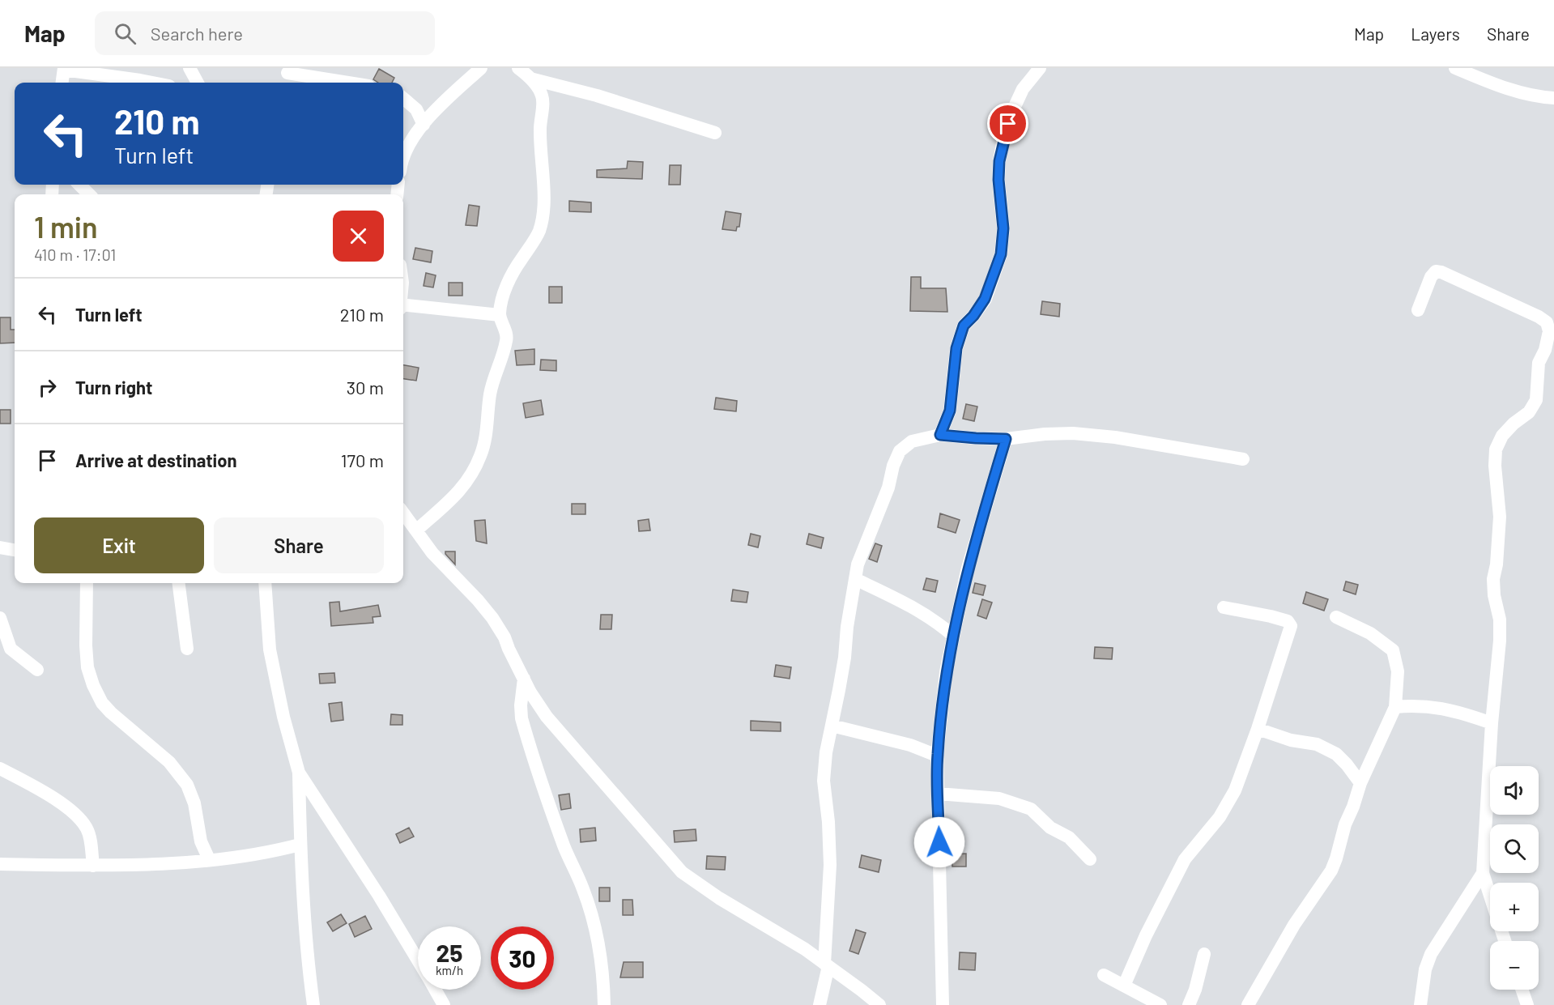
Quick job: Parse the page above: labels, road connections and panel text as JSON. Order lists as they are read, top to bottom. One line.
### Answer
{"page":{"header":"Map","search":"Search here","nav":["Map","Layers","Share"],"turn":["210 m","Turn left"],"heading":["1 min","410 m · 17:01"],"list":[{"name":"Turn left","value":"210 m"},{"name":"Turn right","value":"30 m"},{"name":"Arrive at destination","value":"170 m"}],"buttons":["Exit","Share"],"map_buttons":["+","−"],"speed":"25 km/h","limit":"30"}}
